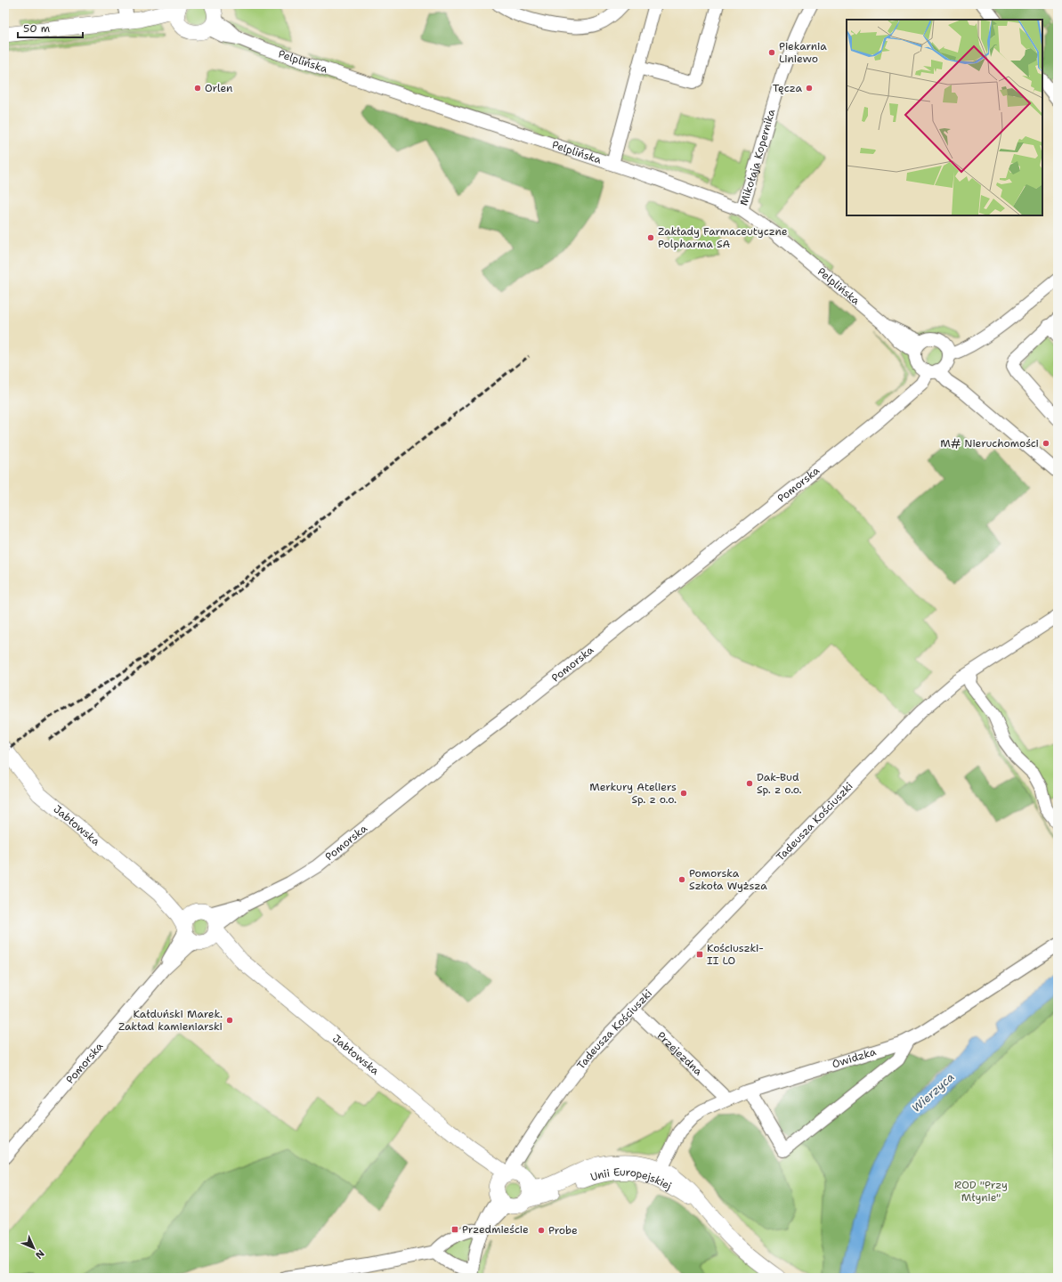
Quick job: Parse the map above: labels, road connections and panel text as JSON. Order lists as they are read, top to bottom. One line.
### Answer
{"streets":{"main road":["Jabłowska","Unii Europejskiej"],"street":["Pelplińska","Mikołaja Kopernika","Pomorska","Tadeusza Kościuszki","Przejezdna","Owidzka"]},"crossings":[["Pelplińska","Mikołaja Kopernika"],["Pomorska","Jabłowska"],["Tadeusza Kościuszki","Jabłowska"],["Tadeusza Kościuszki","Przejezdna"],["Przejezdna","Owidzka"],["Owidzka","Unii Europejskiej"]],"water":["Wierzyca"],"parks":["ROD \"Przy Młynie\""],"places":{"other":["Piekarnia Liniewo","Orlen","Tęcza","Zakłady Farmaceutyczne Polpharma SA","M# Nieruchomości","Dak-Bud Sp. z o.o.","Merkury Ateliers Sp. z o.o.","Pomorska Szkoła Wyższa","Kałduński Marek. Zakład kamieniarski","Probe"],"transit":["Kościuszki- II LO","Przedmieście"]},"scale_bar":"50 m","north":"bottom right"}
